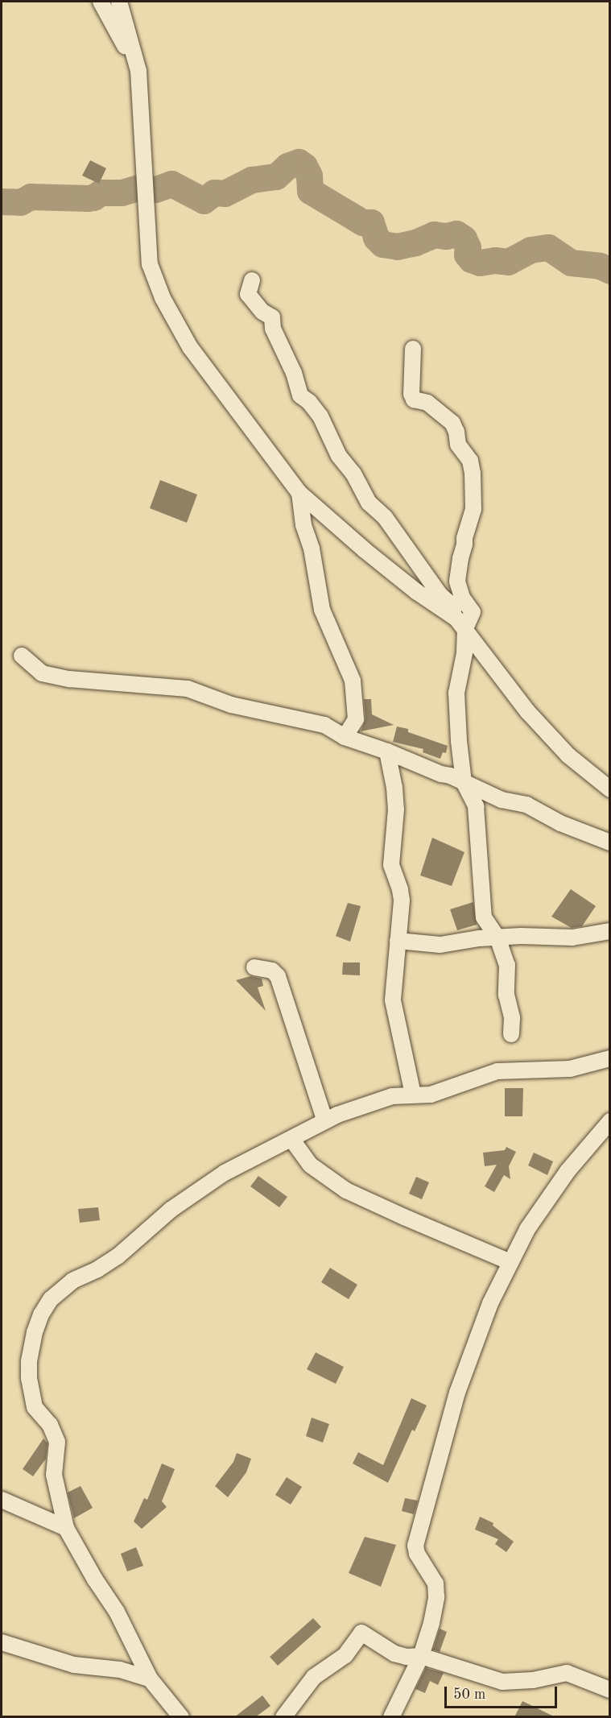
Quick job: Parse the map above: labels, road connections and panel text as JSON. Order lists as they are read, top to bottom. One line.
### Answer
{"scale_bar":"50 m"}
